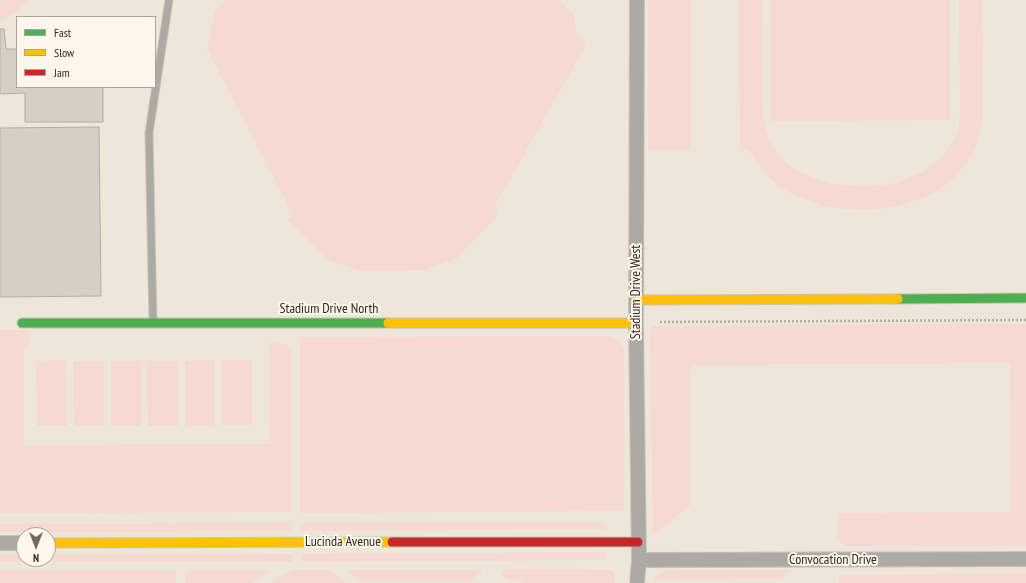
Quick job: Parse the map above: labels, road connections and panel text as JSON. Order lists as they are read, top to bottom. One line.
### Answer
{"streets":{"street":["Stadium Drive West","Stadium Drive North","Lucinda Avenue","Convocation Drive"]},"crossings":[["Stadium Drive West","Stadium Drive North"],["Stadium Drive West","Lucinda Avenue"],["Stadium Drive West","Convocation Drive"]],"legend":["Fast","Slow","Jam"],"north":"bottom"}
